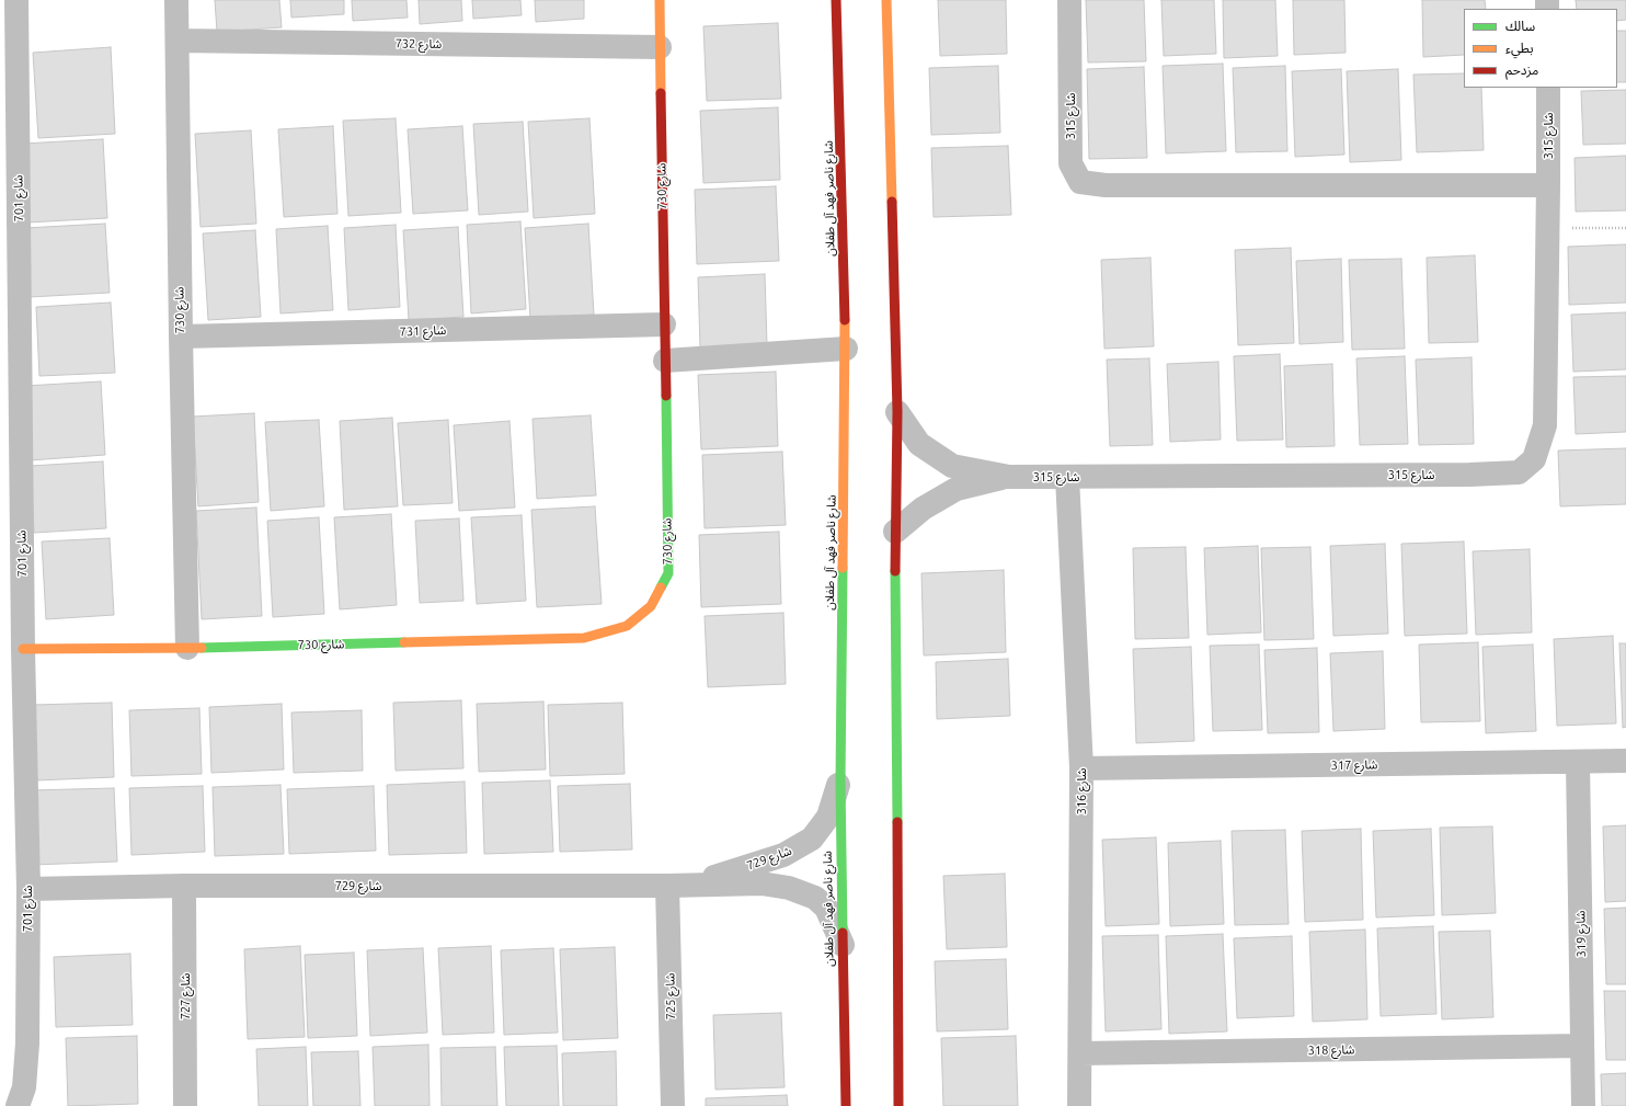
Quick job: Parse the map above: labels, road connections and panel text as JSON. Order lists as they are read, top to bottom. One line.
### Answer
{"streets":{"street":["شارع 732","شارع 315","شارع 730","شارع 701","شارع ناصر فهد آل طفلان","شارع 731","شارع 317","شارع 316","شارع 729","شارع 319","شارع 727","شارع 725","شارع 318"]},"crossings":[["شارع 732","شارع 730"],["شارع 315","شارع 316"],["شارع 730","شارع 701"],["شارع 730","شارع 731"],["شارع 701","شارع 729"],["شارع ناصر فهد آل طفلان","شارع 729"],["شارع 317","شارع 316"],["شارع 317","شارع 319"],["شارع 316","شارع 318"],["شارع 729","شارع 727"],["شارع 729","شارع 725"],["شارع 319","شارع 318"]],"legend":["سالك","بطيء","مزدحم"]}
